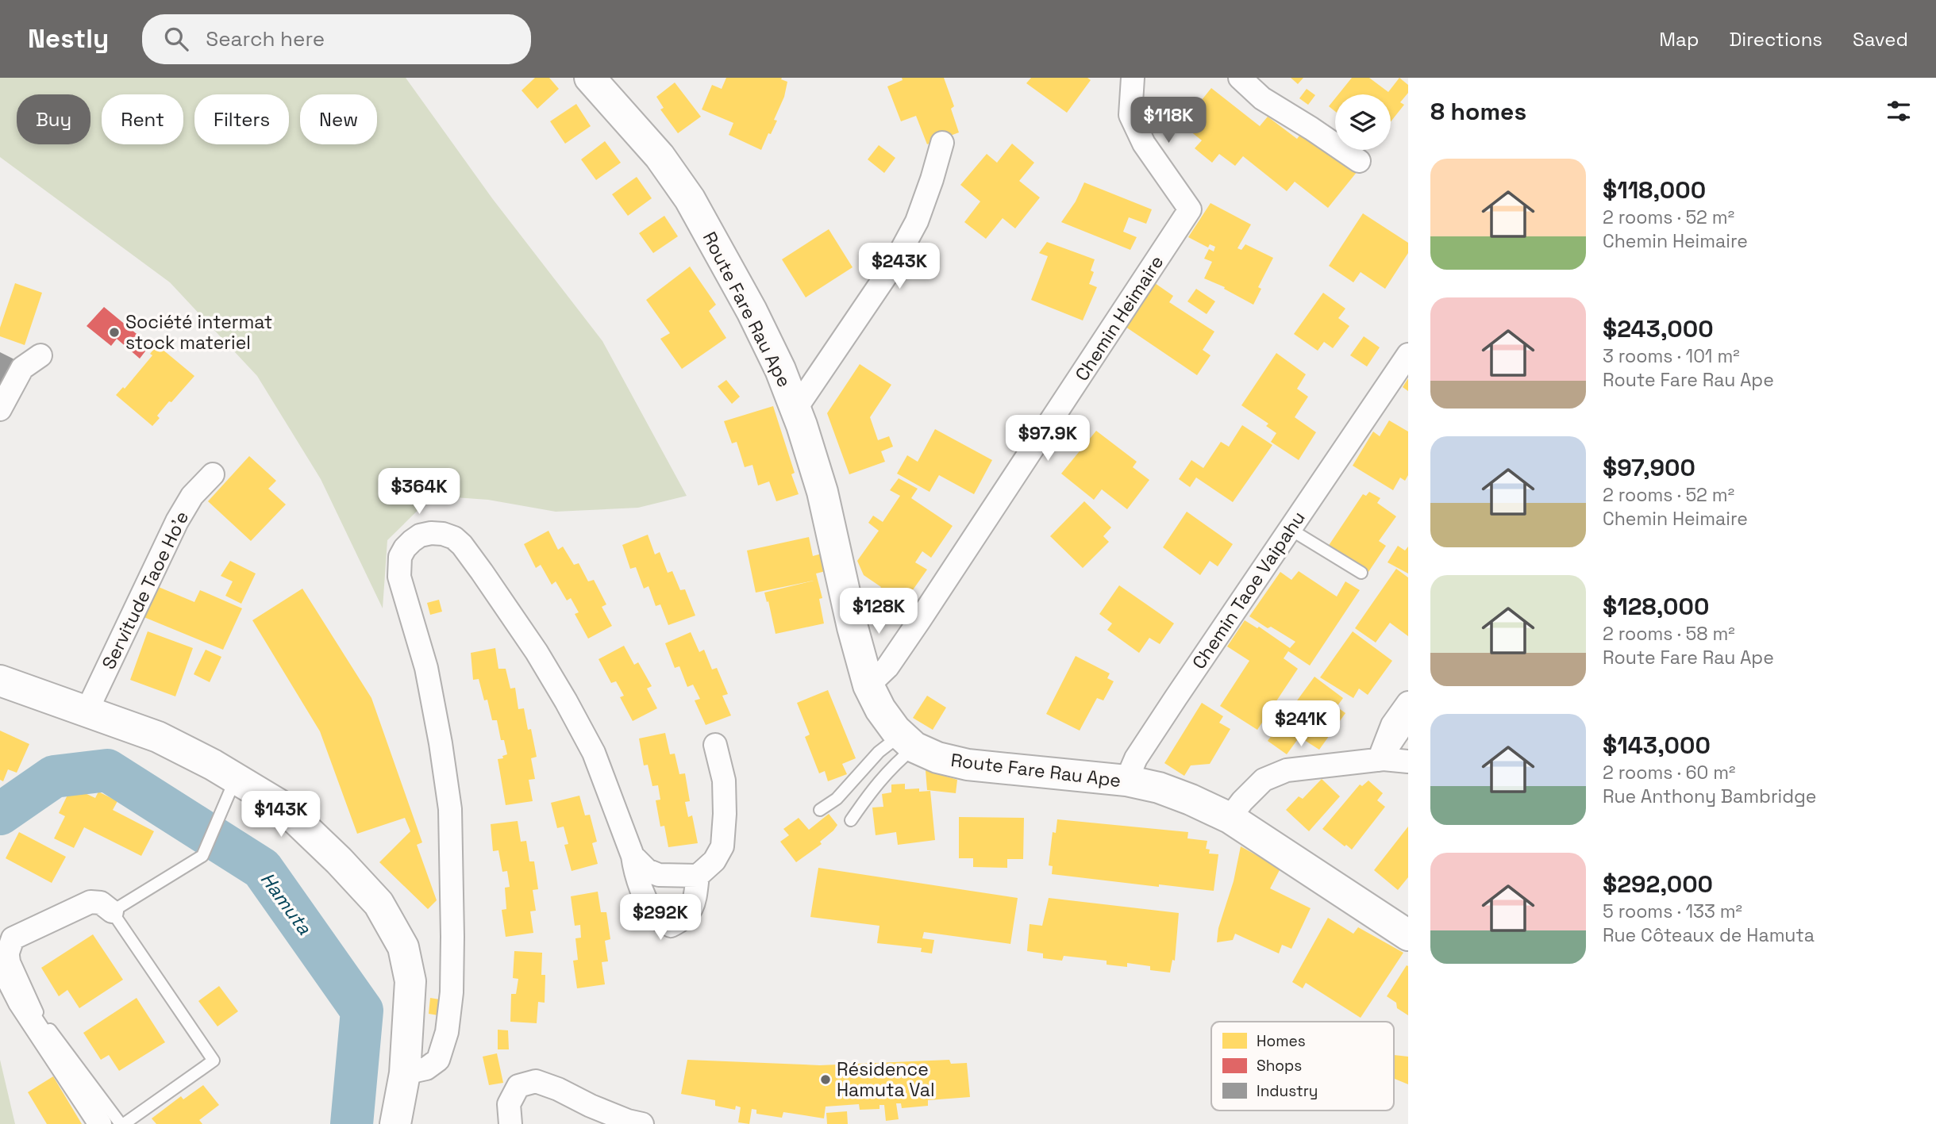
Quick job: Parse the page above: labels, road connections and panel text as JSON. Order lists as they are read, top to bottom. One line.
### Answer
{"streets":{"main road":["Route Fare Rau Ape"],"street":["Chemin Heimaire","Servitude Taoe Ho'e","Chemin Taoe Vaipahu"]},"crossings":[["Route Fare Rau Ape","Chemin Heimaire"],["Route Fare Rau Ape","Chemin Taoe Vaipahu"]],"water":["Hamuta"],"places":["Société intermat stock materiel","Résidence Hamuta Val"],"legend":["Homes","Shops","Industry"],"page":{"header":"Nestly","search":"Search here","nav":["Map","Directions","Saved"],"heading":"8 homes","chip":["Buy","Rent","Filters","New"],"price":["$118K","$243K","$97.9K","$364K","$128K","$241K","$143K","$292K"],"list":[{"name":"$118,000","note":"2 rooms · 52 m² · Chemin Heimaire"},{"name":"$243,000","note":"3 rooms · 101 m² · Route Fare Rau Ape"},{"name":"$97,900","note":"2 rooms · 52 m² · Chemin Heimaire"},{"name":"$128,000","note":"2 rooms · 58 m² · Route Fare Rau Ape"},{"name":"$143,000","note":"2 rooms · 60 m² · Rue Anthony Bambridge"},{"name":"$292,000","note":"5 rooms · 133 m² · Rue Côteaux de Hamuta"}]}}
